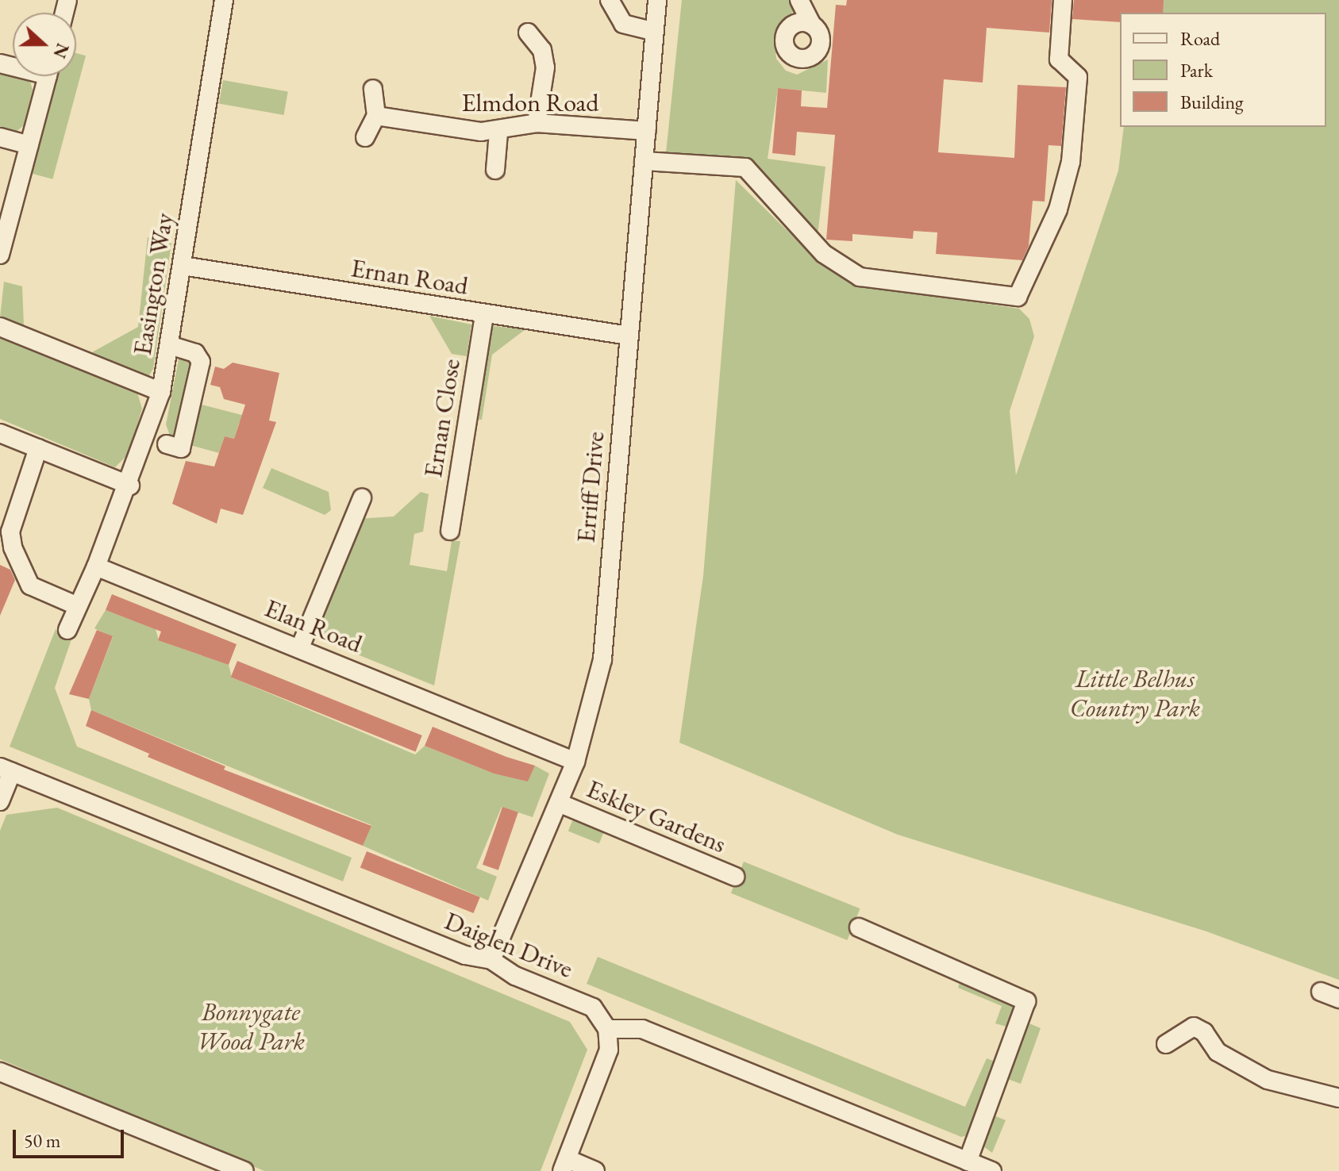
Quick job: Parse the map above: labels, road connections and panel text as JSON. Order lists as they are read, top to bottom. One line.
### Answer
{"streets":{"street":["Elmdon Road","Ernan Road","Easington Way","Ernan Close","Erriff Drive","Elan Road","Eskley Gardens","Daiglen Drive"]},"crossings":[["Elmdon Road","Erriff Drive"],["Ernan Road","Easington Way"],["Ernan Road","Ernan Close"],["Ernan Road","Erriff Drive"],["Easington Way","Elan Road"],["Erriff Drive","Elan Road"],["Erriff Drive","Eskley Gardens"],["Erriff Drive","Daiglen Drive"]],"parks":["Little Belhus Country Park","Bonnygate Wood Park"],"legend":["Road","Park","Building"],"scale_bar":"50 m","north":"right"}
